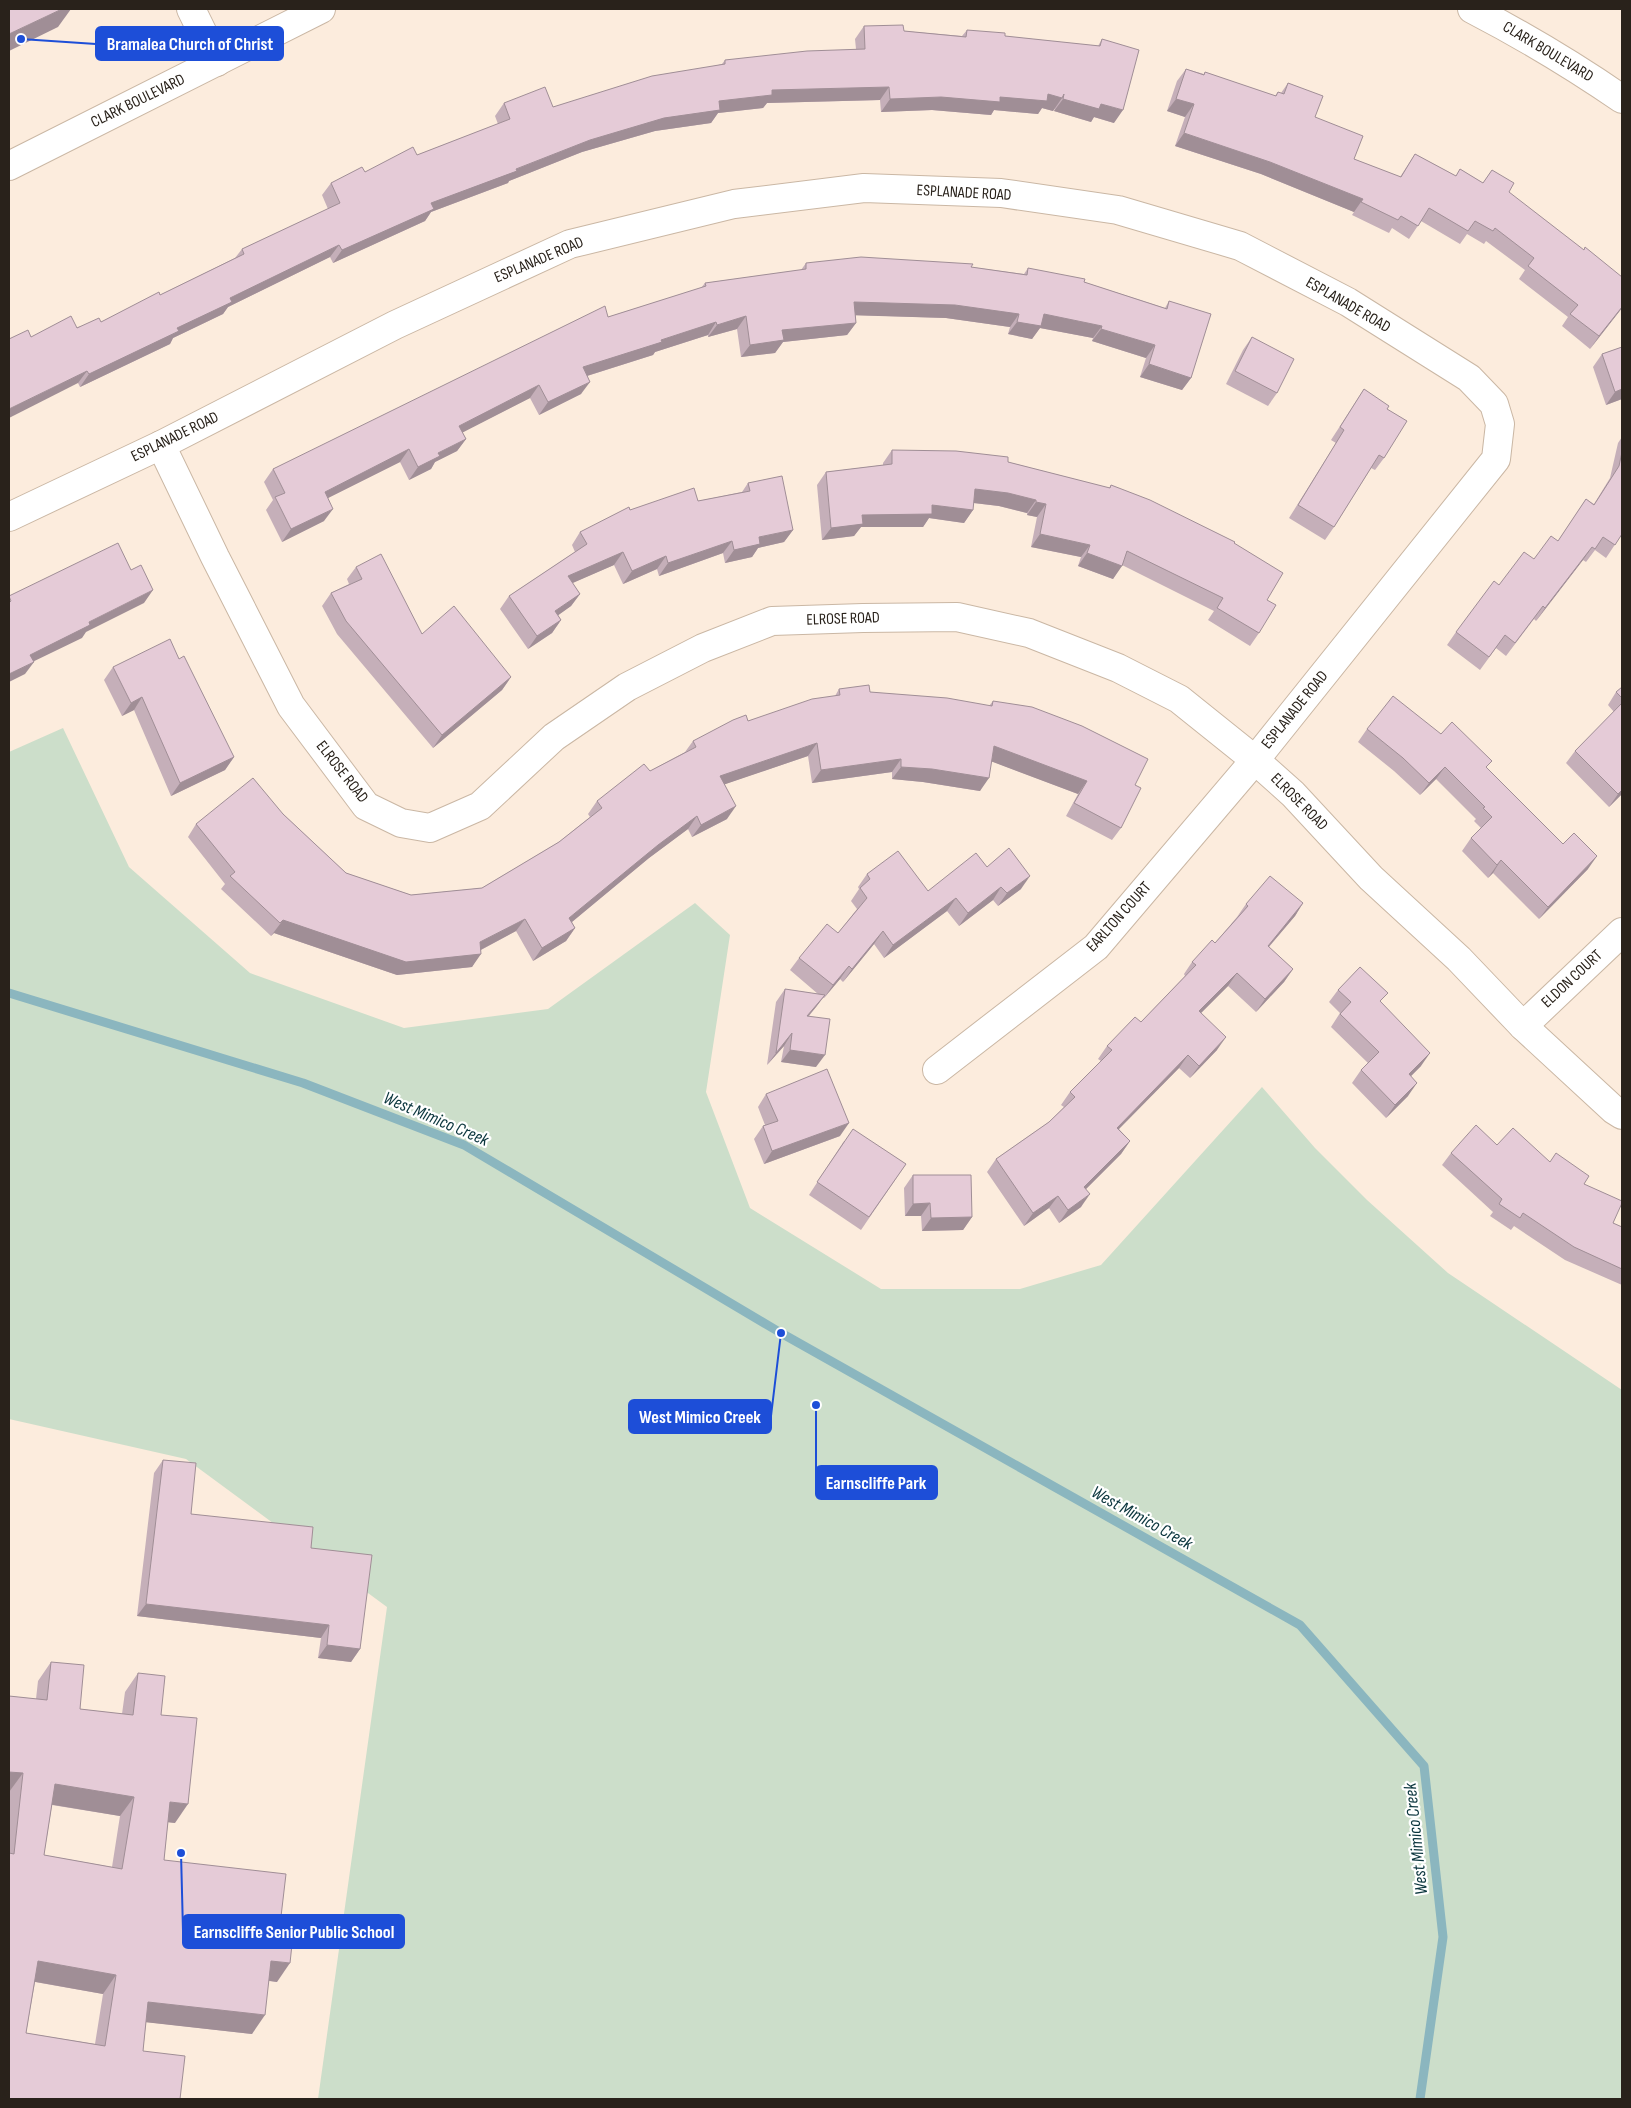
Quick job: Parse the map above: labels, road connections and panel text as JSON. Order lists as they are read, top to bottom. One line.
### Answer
{"streets":{"street":["CLARK BOULEVARD","ESPLANADE ROAD","ELROSE ROAD","EARLTON COURT","ELDON COURT"]},"crossings":[["ESPLANADE ROAD","ELROSE ROAD"],["ESPLANADE ROAD","EARLTON COURT"],["ELROSE ROAD","EARLTON COURT"],["ELROSE ROAD","ELDON COURT"]],"water":["West Mimico Creek"],"places":["Bramalea Church of Christ","West Mimico Creek","Earnscliffe Park","Earnscliffe Senior Public School"]}
